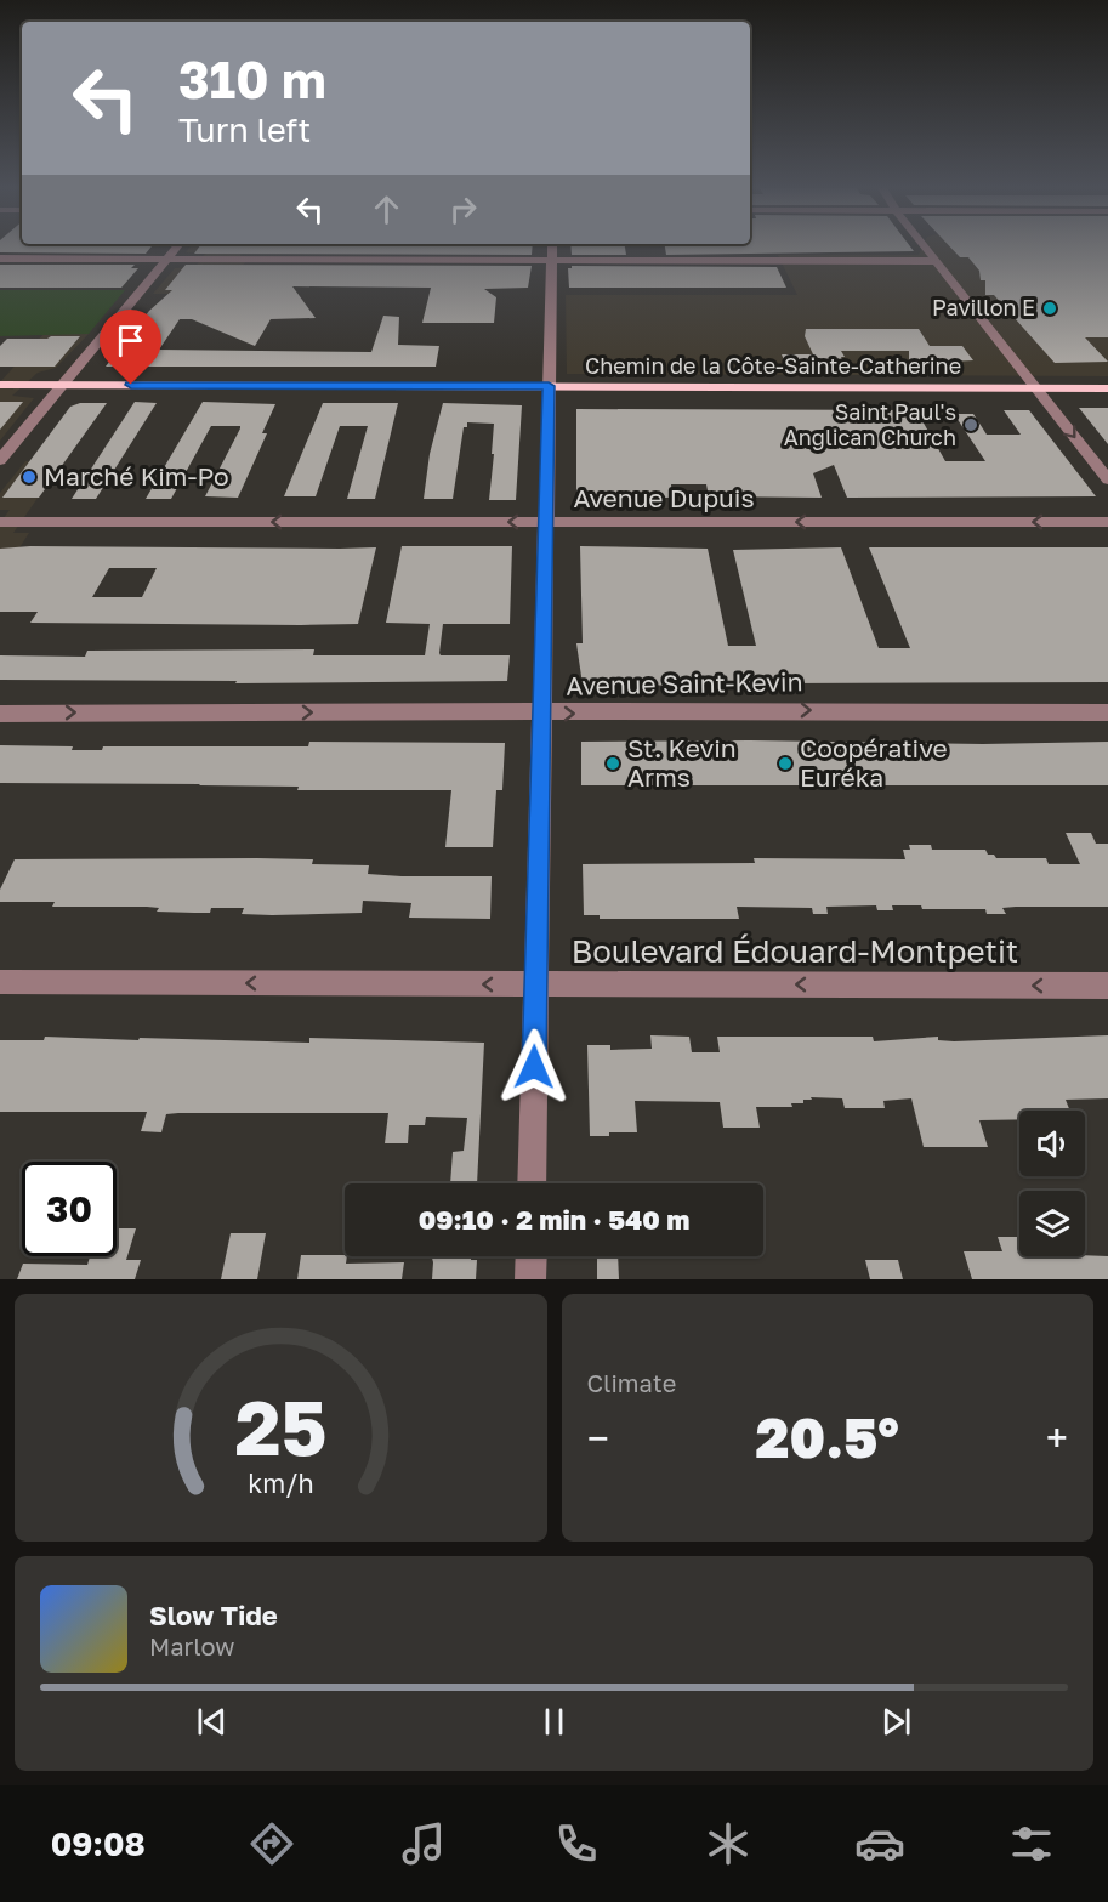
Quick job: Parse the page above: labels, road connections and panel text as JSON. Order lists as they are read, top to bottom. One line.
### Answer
{"streets":{"main road":["Chemin de la Côte-Sainte-Catherine"],"street":["Avenue Dupuis","Avenue Saint-Kevin","Boulevard Édouard-Montpetit"]},"one_way":["Avenue Dupuis","Avenue Saint-Kevin","Boulevard Édouard-Montpetit"],"places":["Pavillon E","Saint Paul's Anglican Church","Marché Kim-Po","St. Kevin Arms","Coopérative Euréka"],"page":{"turn":["310 m","Turn left"],"limit":"30","trip":"09:10 · 2 min · 540 m","tile":"Climate","heat":["−","20.5°","+"],"song":["Slow Tide","Marlow"],"tabs":"09:08","gauge":["25","km/h"]}}
